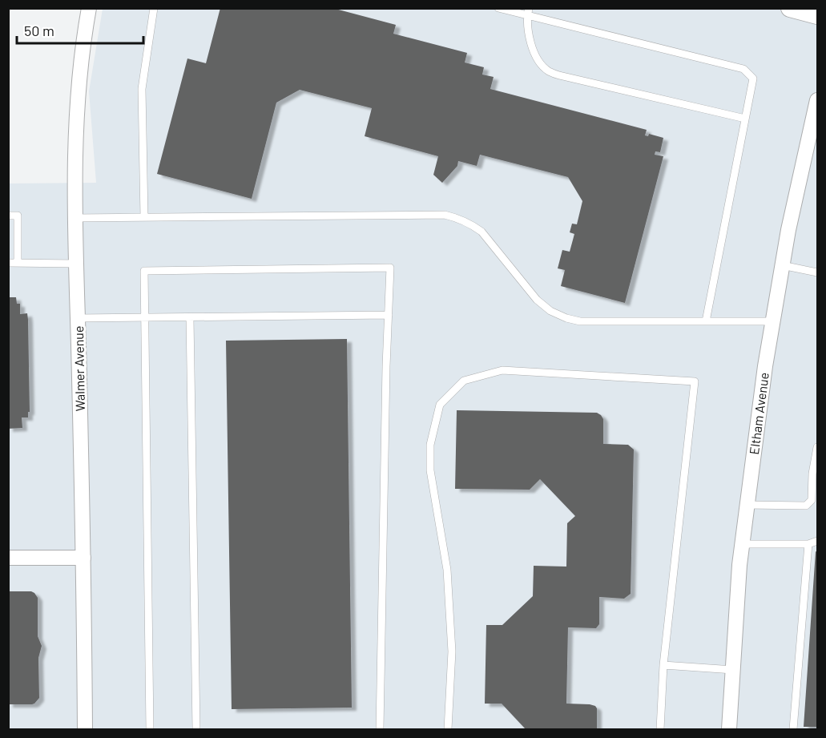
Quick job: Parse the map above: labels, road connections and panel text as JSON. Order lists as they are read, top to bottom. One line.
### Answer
{"streets":{"street":["Walmer Avenue","Eltham Avenue"]},"scale_bar":"50 m"}
